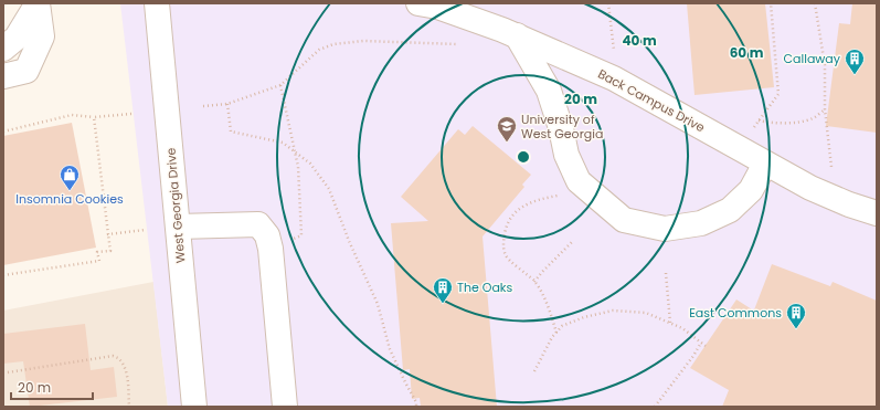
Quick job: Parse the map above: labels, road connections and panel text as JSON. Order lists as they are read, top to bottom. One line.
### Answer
{"streets":{"street":["Back Campus Drive","West Georgia Drive"]},"places":{"building":["Callaway","The Oaks","East Commons"],"school or university":["University of West Georgia"],"shop":["Insomnia Cookies"]},"scale_bar":"20 m","rings":["40 m","60 m","20 m"]}
